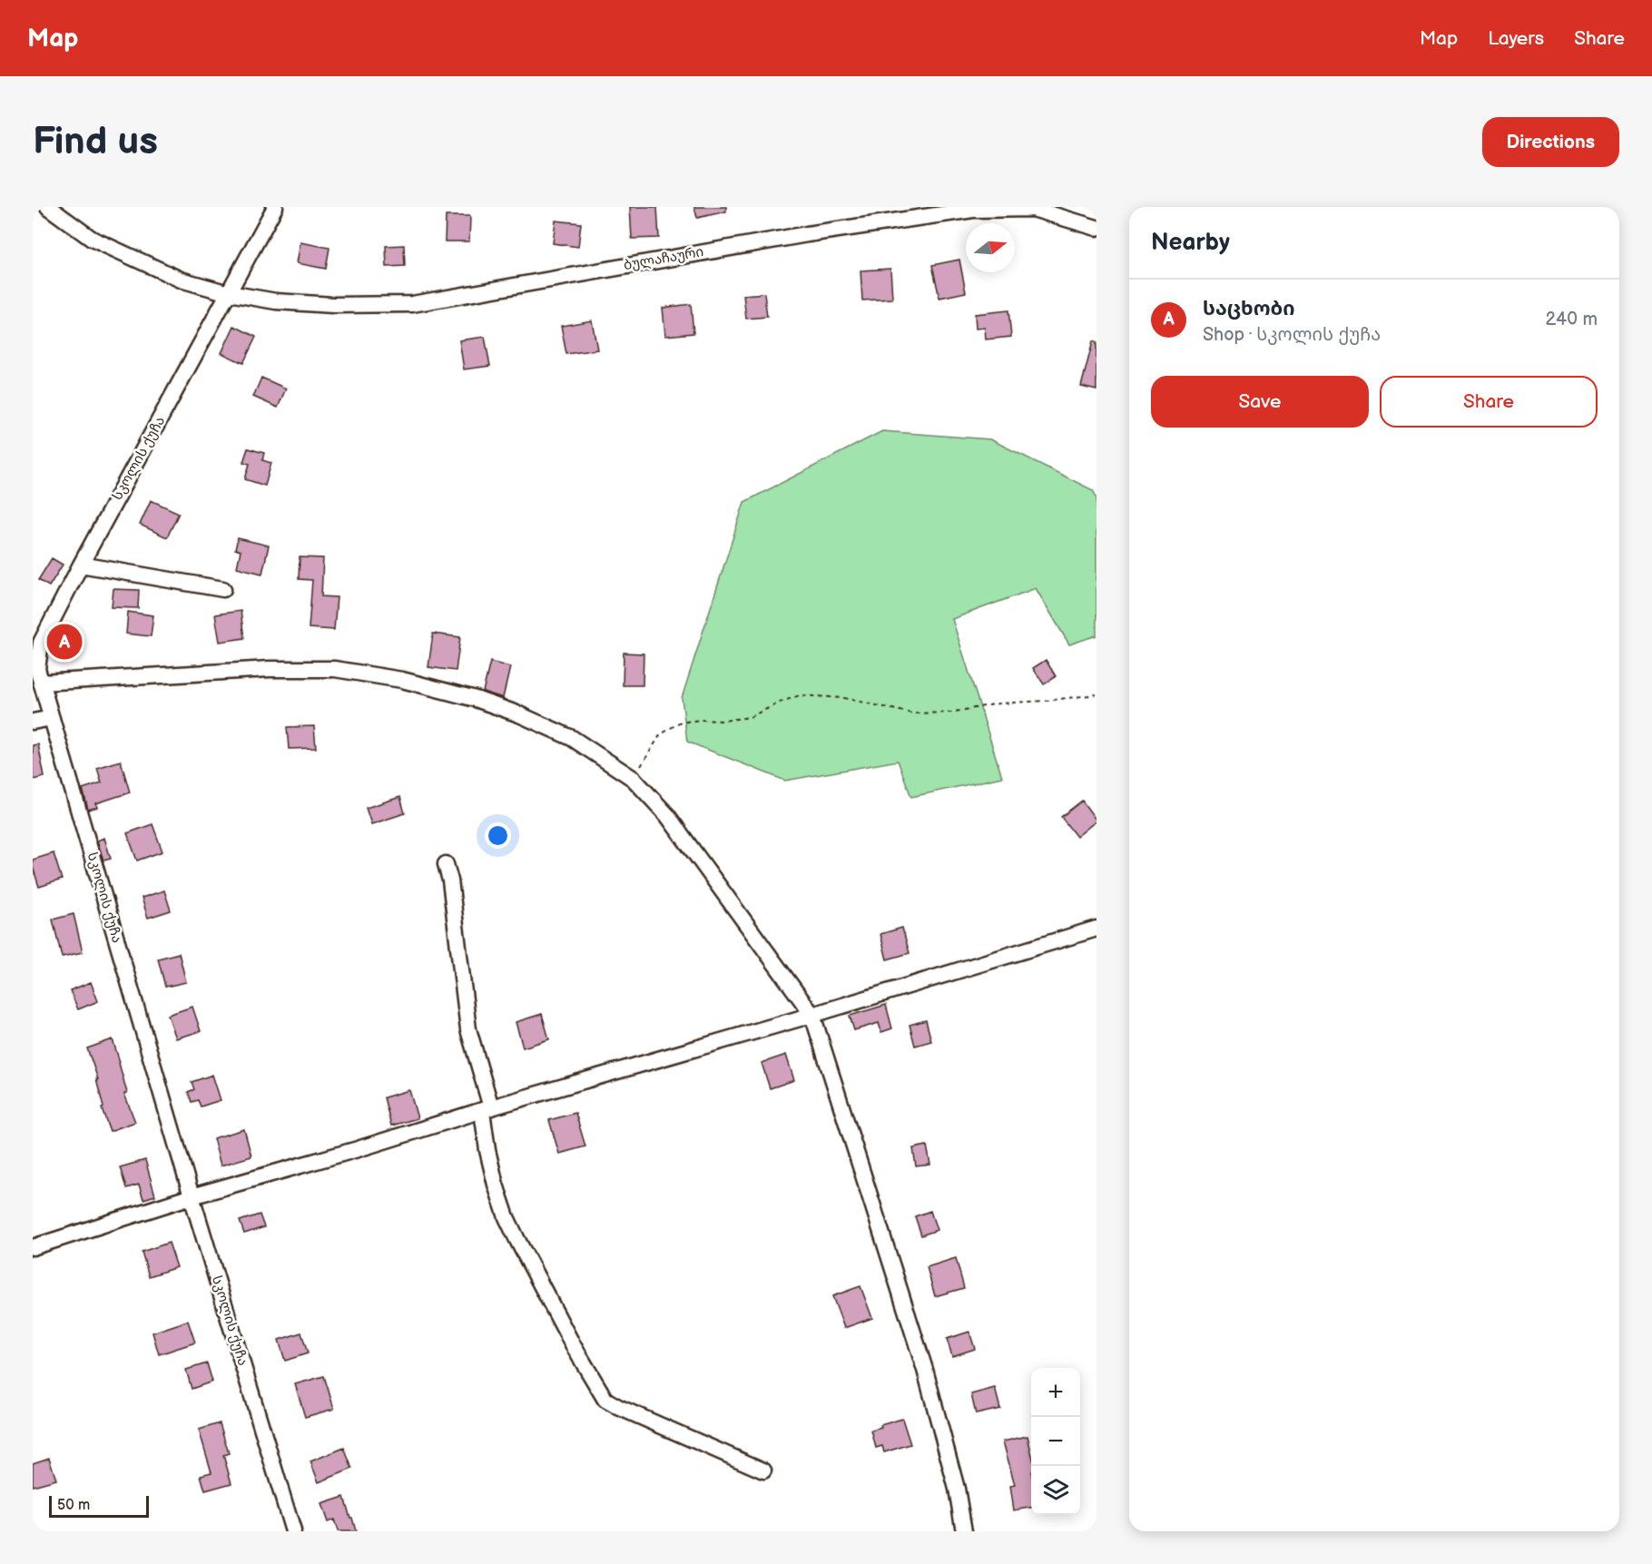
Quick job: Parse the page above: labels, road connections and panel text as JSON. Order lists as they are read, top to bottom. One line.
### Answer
{"streets":{"street":["ბულაჩაური","სკოლის ქუჩა"]},"crossings":[["ბულაჩაური","სკოლის ქუჩა"]],"scale_bar":"50 m","north":"right","page":{"header":"Map","nav":["Map","Layers","Share"],"buttons":["Directions",["Save","Share"]],"title":"Find us","heading":"Nearby","list":[{"mark":"A","name":"საცხობი","note":"Shop · სკოლის ქუჩა","value":"240 m"}],"pins":"A","map_buttons":["+","−"],"scale":"50 m"}}
